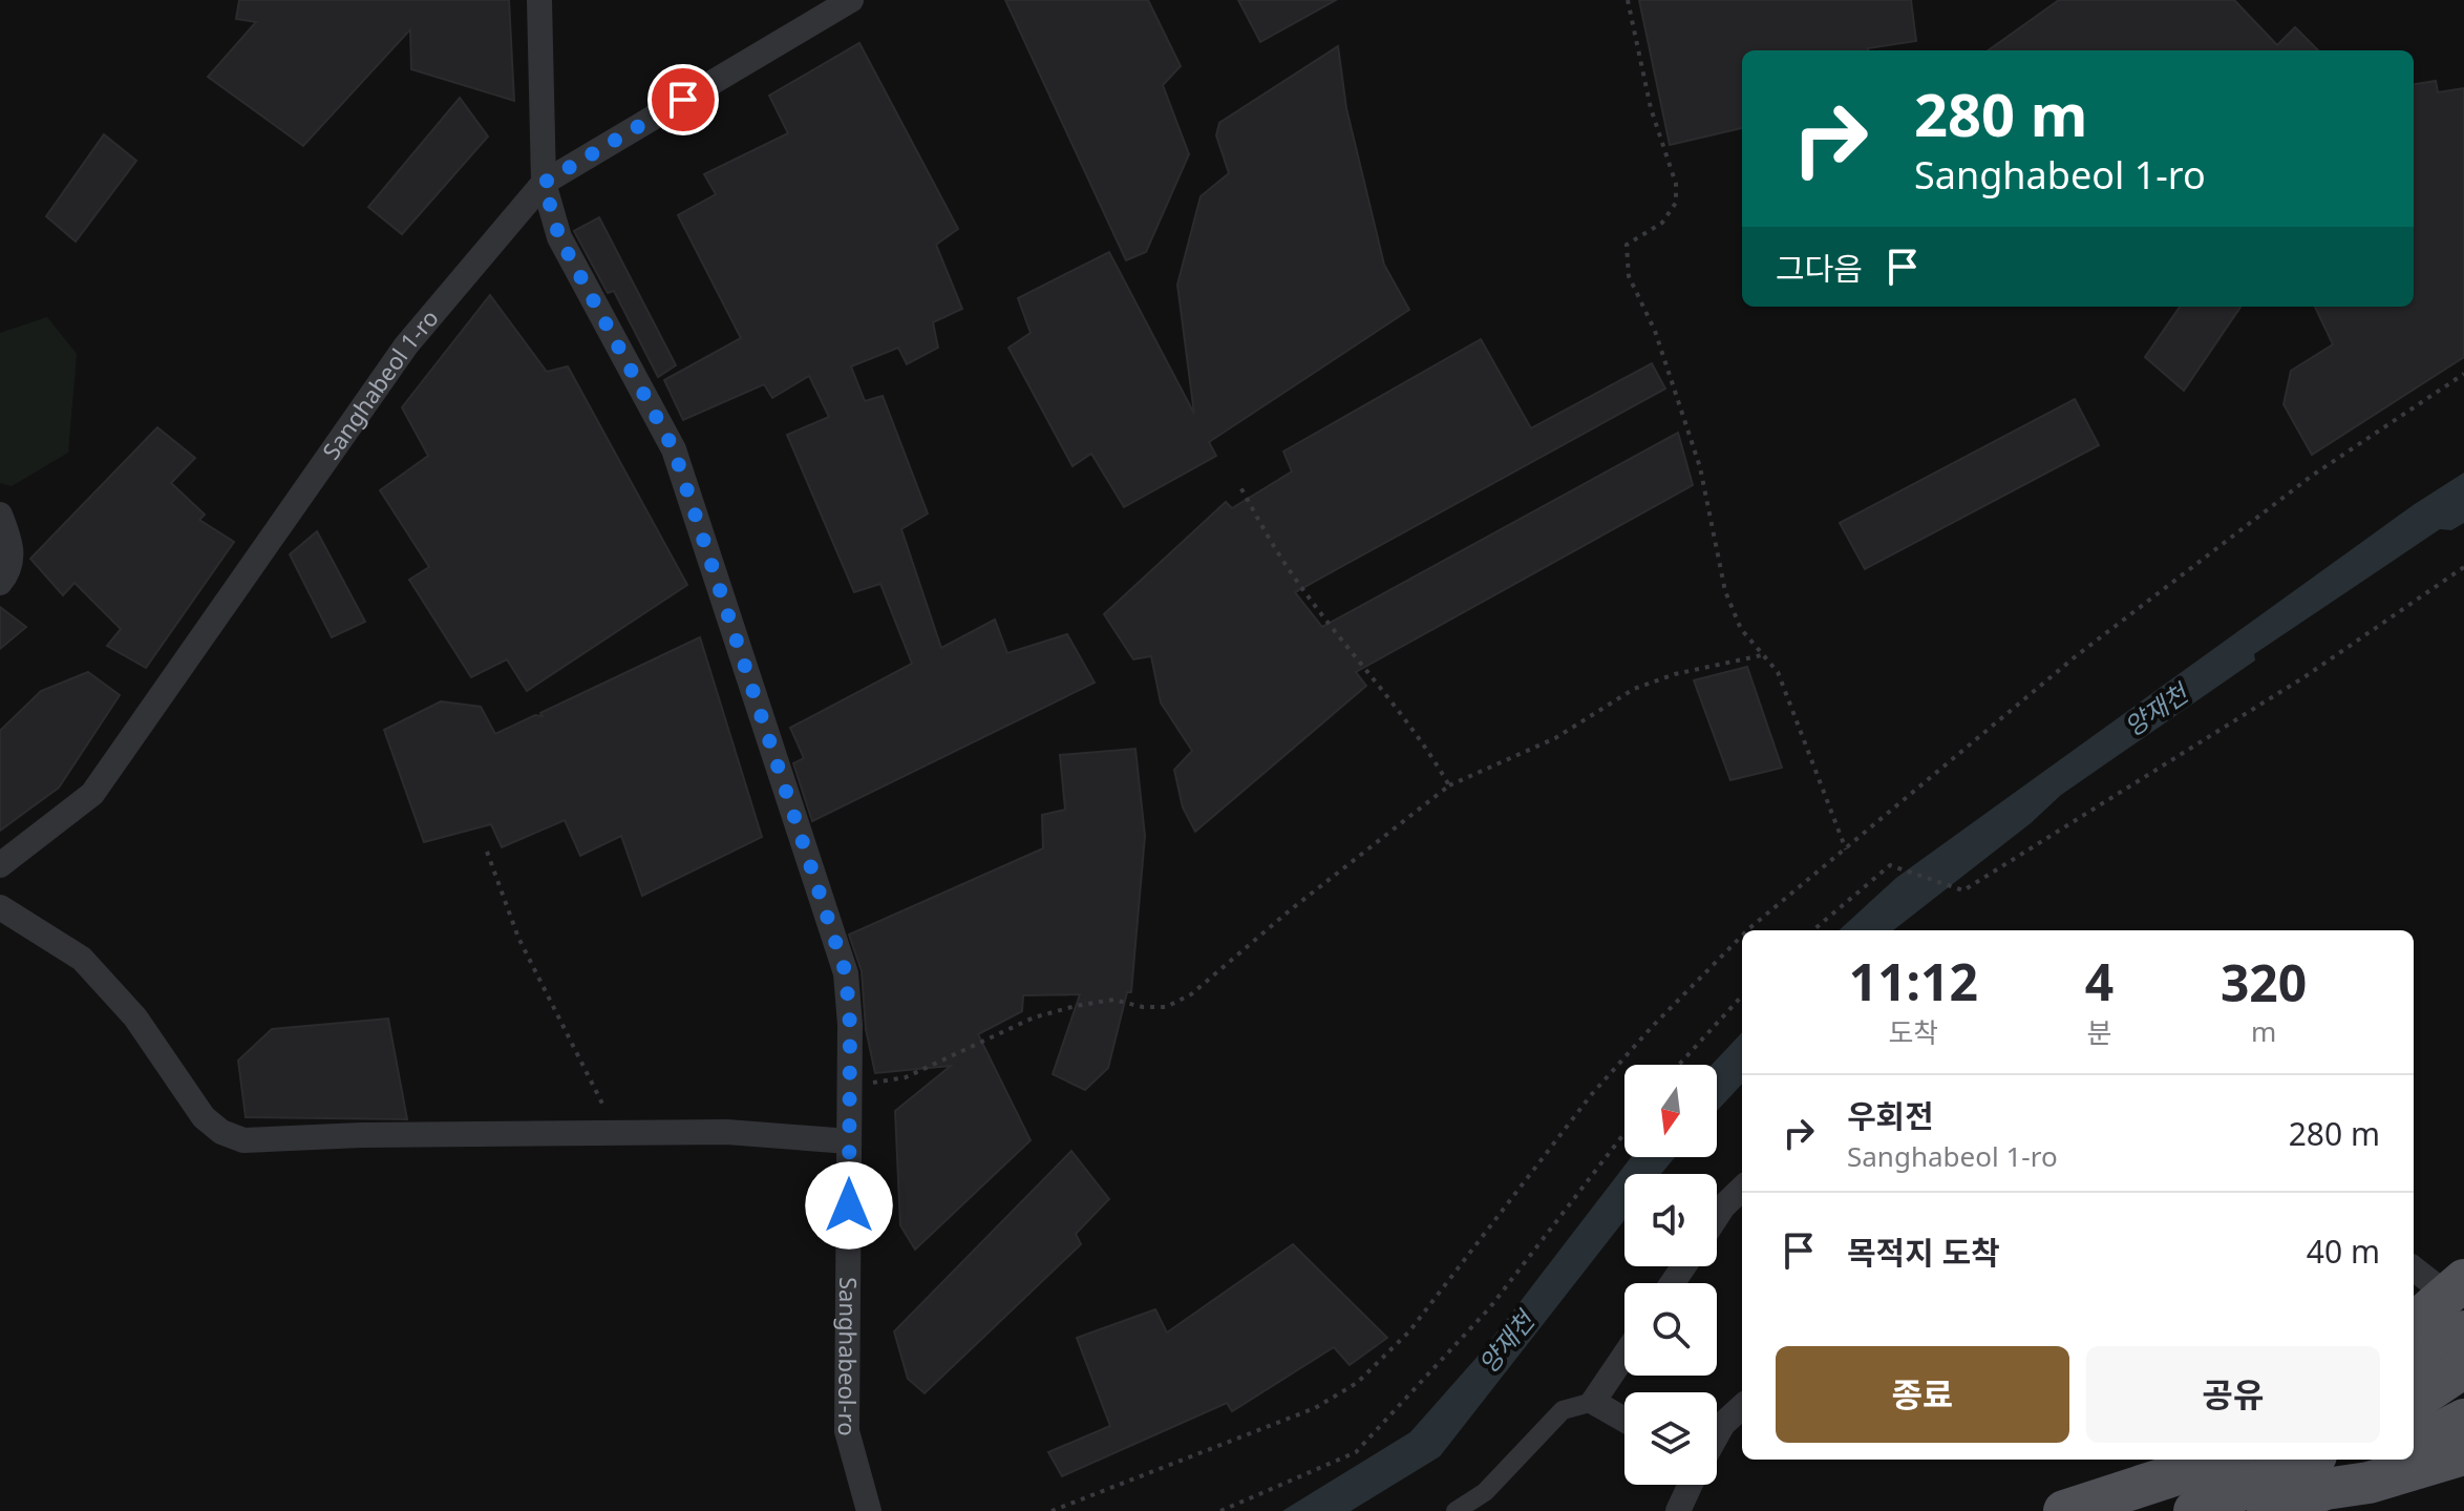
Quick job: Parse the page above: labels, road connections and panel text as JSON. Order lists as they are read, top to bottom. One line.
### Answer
{"streets":{"street":["Sanghabeol 1-ro","Sanghabeol-ro"]},"crossings":[["Sanghabeol 1-ro","Sanghabeol-ro"]],"water":["양재천"],"north":"bottom","page":{"turn":["280 m","Sanghabeol 1-ro"],"then":"그다음","eta":["11:12","도착","4","분","320","m"],"list":[{"name":"우회전","note":"Sanghabeol 1-ro","value":"280 m"},{"name":"목적지 도착","value":"40 m"}],"buttons":["종료","공유"]}}
